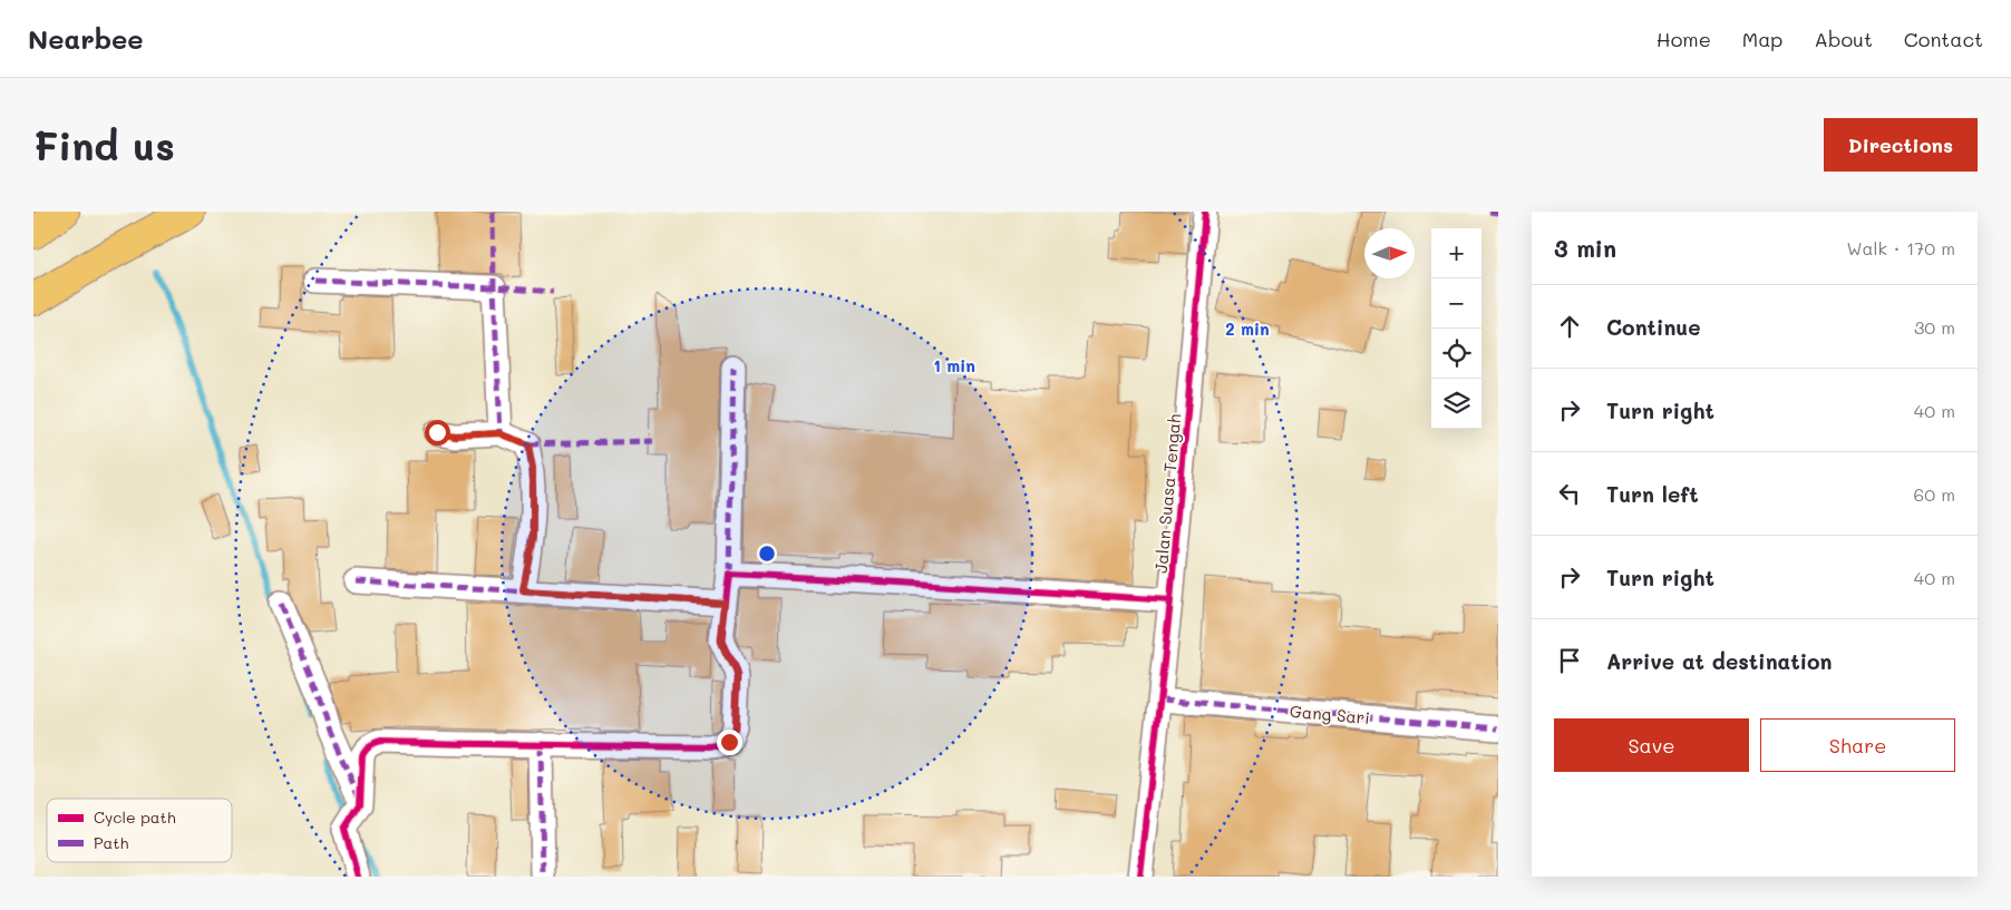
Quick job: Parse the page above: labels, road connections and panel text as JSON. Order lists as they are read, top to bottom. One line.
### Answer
{"streets":{"street":["Jalan Suasa Tengah","Gang Sari"]},"crossings":[["Jalan Suasa Tengah","Gang Sari"]],"legend":["Cycle path","Path"],"north":"right","page":{"header":"Nearbee","nav":["Home","Map","About","Contact"],"buttons":["Directions",["Save","Share"]],"title":"Find us","heading":["3 min","Walk · 170 m"],"map_buttons":["+","−"],"list":[["Continue","30 m"],["Turn right","40 m"],["Turn left","60 m"],["Turn right","40 m"],"Arrive at destination"]},"rings":["2 min","1 min"]}
